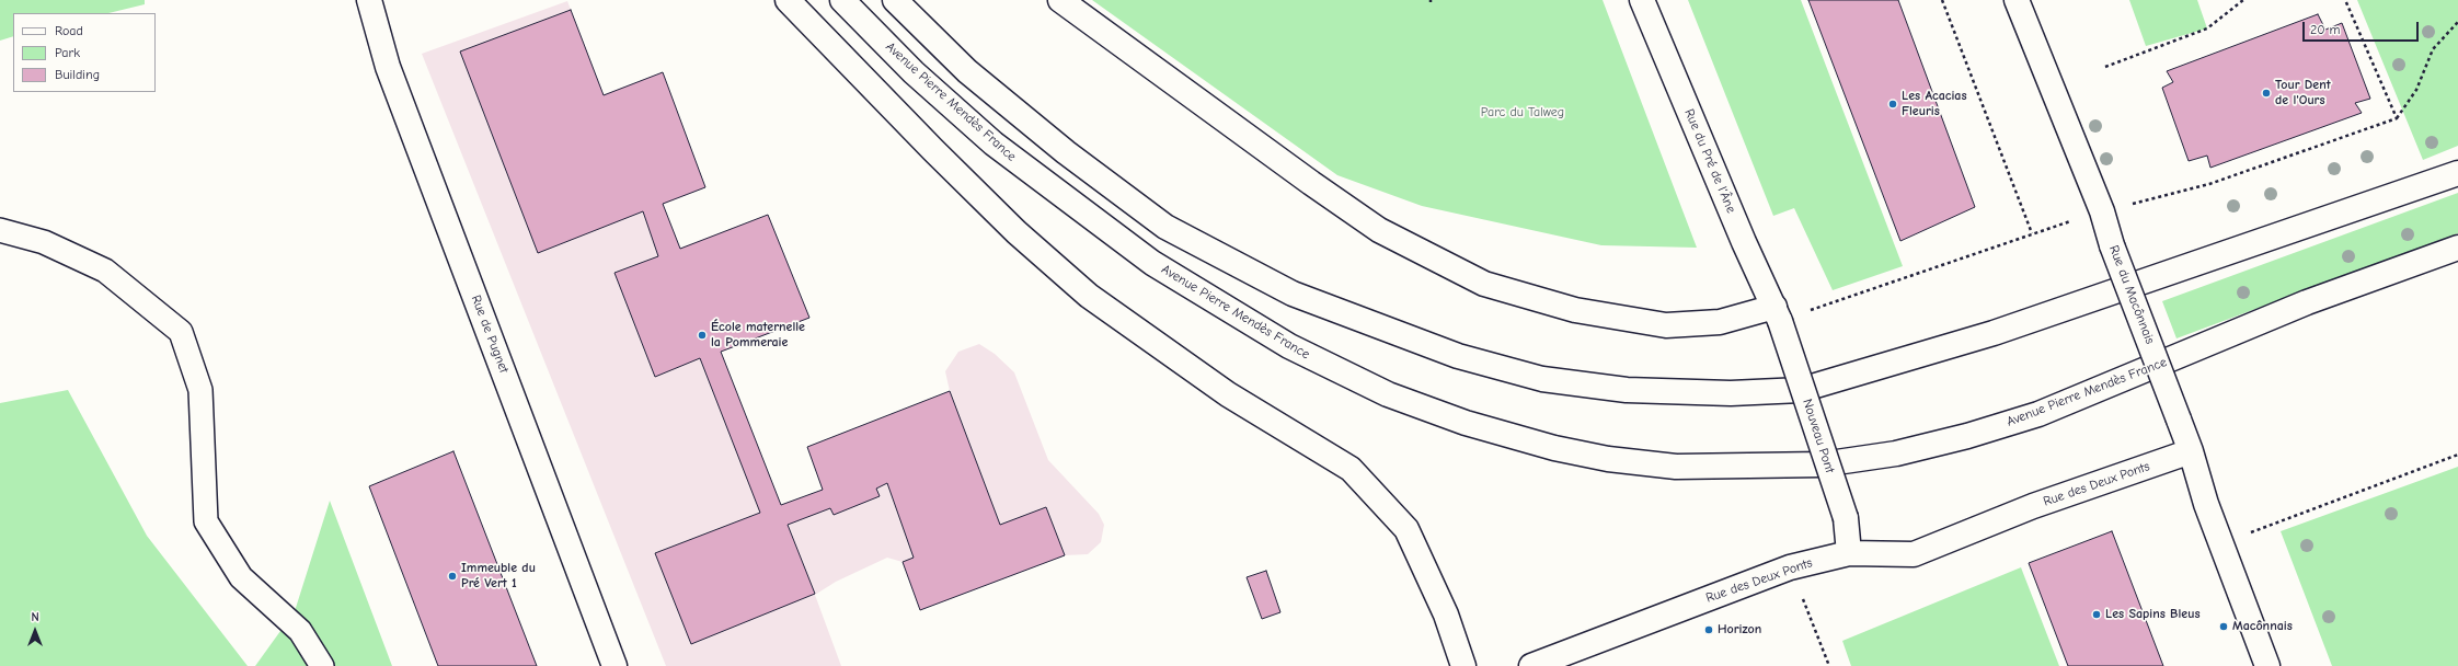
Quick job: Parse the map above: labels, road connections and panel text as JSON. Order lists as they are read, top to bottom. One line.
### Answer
{"streets":{"main road":["Avenue Pierre Mendès France","Rue du Pré de l'Âne","Rue du Macônnais","Rue de Pugnet","Nouveau Pont","Rue des Deux Ponts"]},"crossings":[["Rue du Pré de l'Âne","Nouveau Pont"],["Rue du Macônnais","Rue des Deux Ponts"],["Nouveau Pont","Rue des Deux Ponts"]],"parks":["Parc du Talweg"],"places":["Tour Dent de l'Ours","Les Acacias Fleuris","École maternelle la Pommeraie","Immeuble du Pré Vert 1","Les Sapins Bleus","Macônnais","Horizon"],"legend":["Road","Park","Building"],"scale_bar":"20 m","north":"top"}
